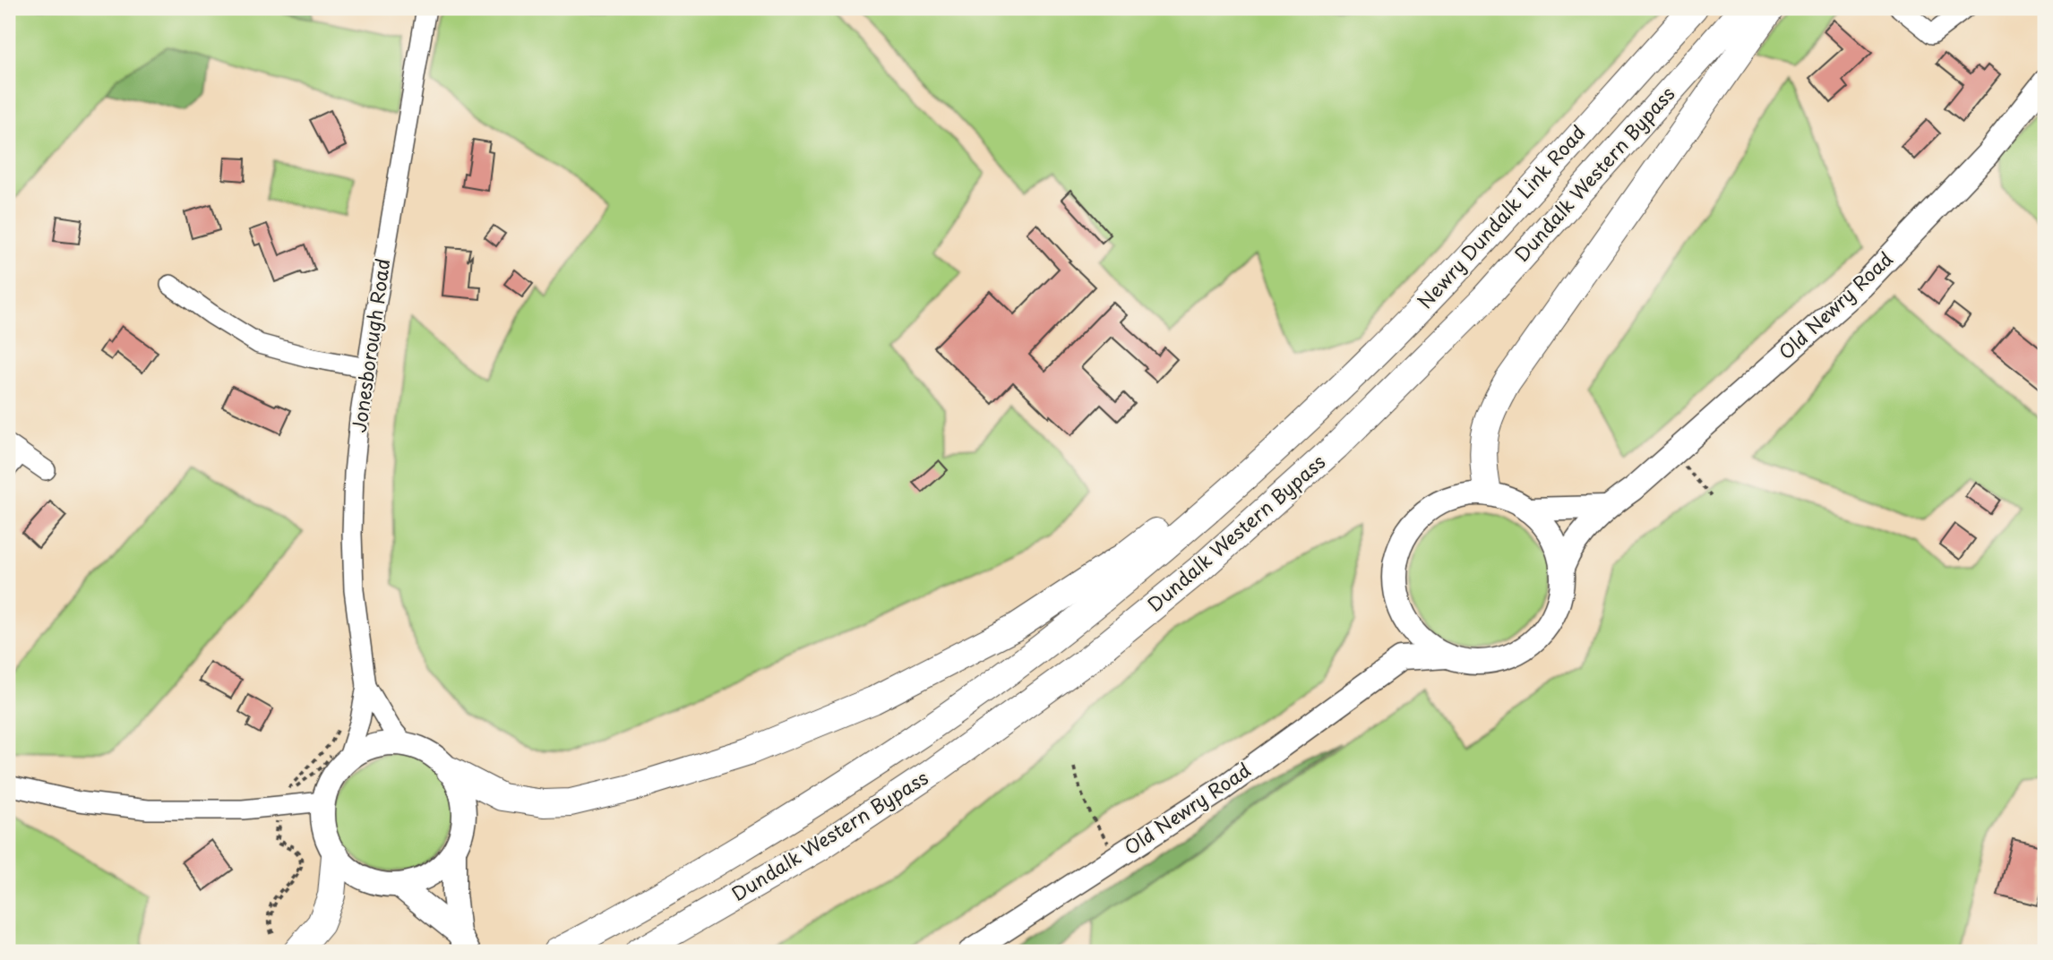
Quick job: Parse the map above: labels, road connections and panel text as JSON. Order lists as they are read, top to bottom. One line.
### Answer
{"streets":{"highway":["Dundalk Western Bypass","Newry Dundalk Link Road"],"main road":["Old Newry Road"],"street":["Jonesborough Road"]},"crossings":[["Dundalk Western Bypass","Newry Dundalk Link Road"]]}
